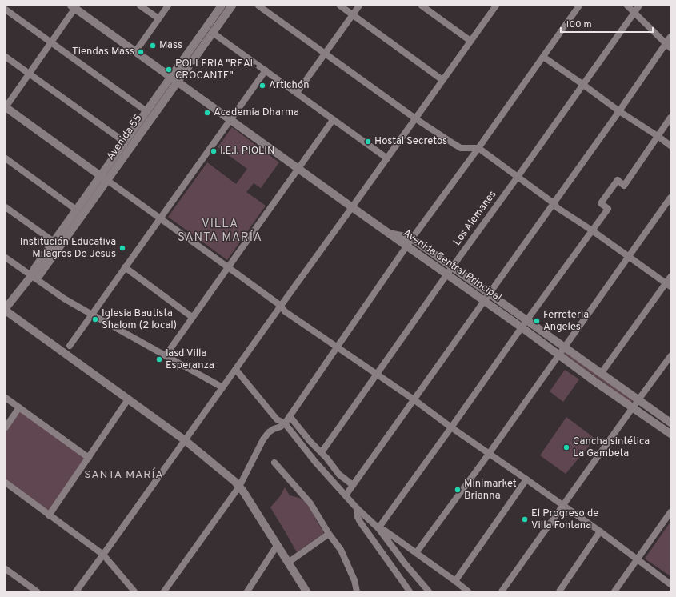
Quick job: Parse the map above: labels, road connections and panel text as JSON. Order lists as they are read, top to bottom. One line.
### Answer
{"streets":{"street":["Avenida 55","Los Alemanes","Avenida Central Principal"]},"crossings":[["Los Alemanes","Avenida Central Principal"]],"districts":["VILLA SANTA MARÍA","SANTA MARÍA"],"places":["Mass","Tiendas Mass","POLLERIA \"REAL CROCANTE\"","Artichón","Academia Dharma","Hostal Secretos","I.E.I. PIOLIN","Institución Educativa Milagros De Jesus","Iglesia Bautista Shalom (2 local)","Ferreteria Angeles","Iasd Villa Esperanza","Cancha sintética La Gambeta","Minimarket Brianna","El Progreso de Villa Fontana"],"scale_bar":"100 m"}
